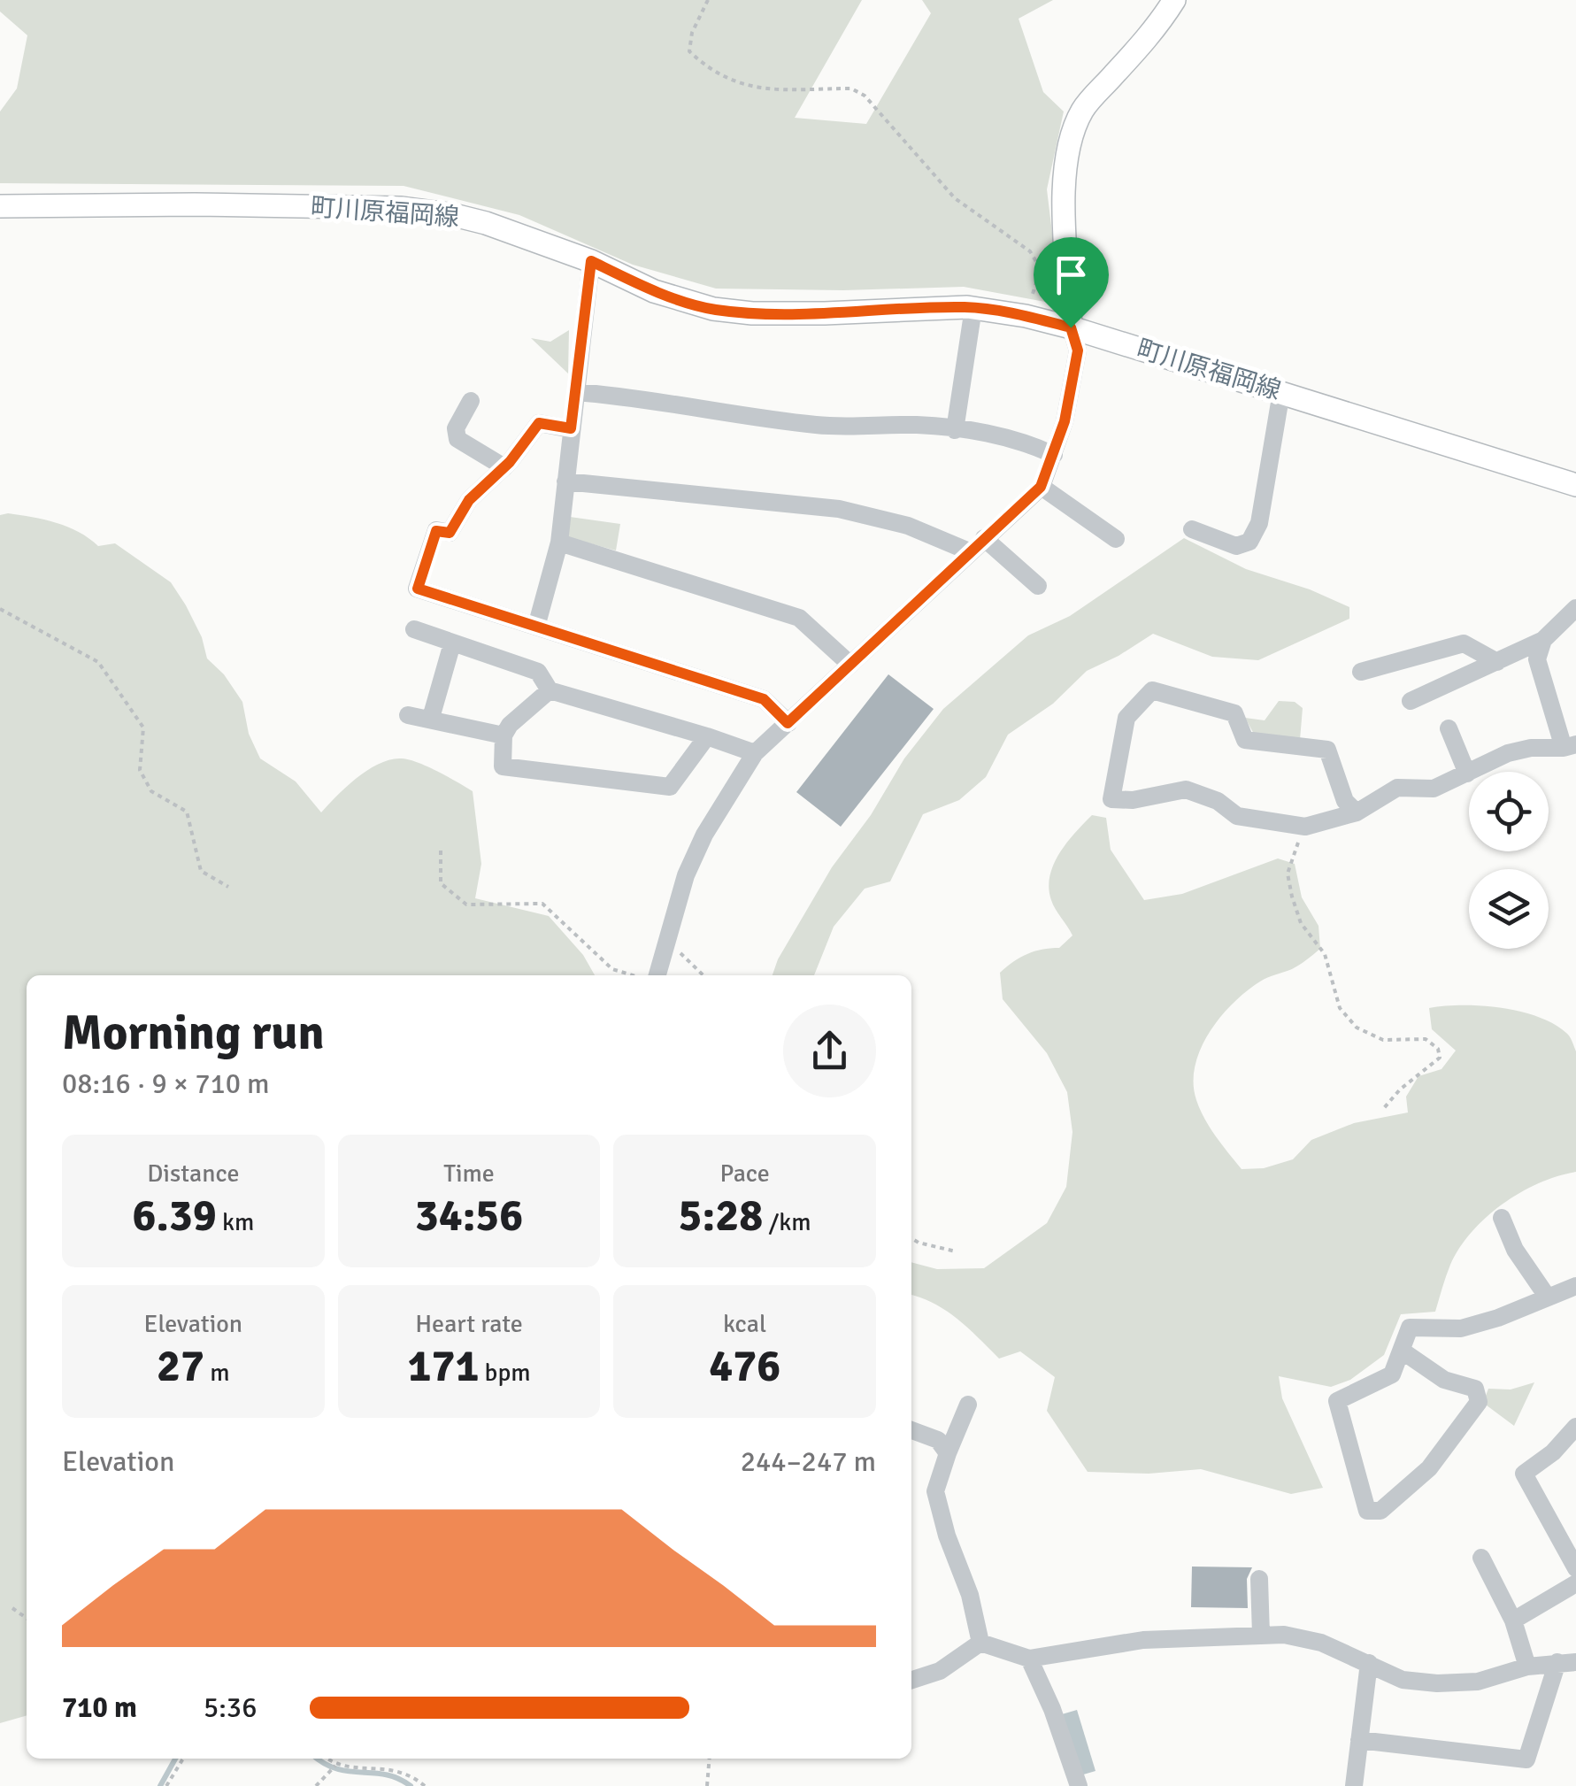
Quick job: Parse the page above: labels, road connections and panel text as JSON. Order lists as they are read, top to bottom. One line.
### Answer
{"streets":{"main road":["町川原福岡線"]},"page":{"heading":["Morning run","08:16 · 9 × 710 m"],"stats":[["Distance","6.39 km"],["Time","34:56"],["Pace","5:28 /km"],["Elevation","27 m"],["Heart rate","171 bpm"],["kcal","476"]],"chart":["Elevation","244–247 m"],"list":[{"name":"710 m","note":"5:36"}]}}
